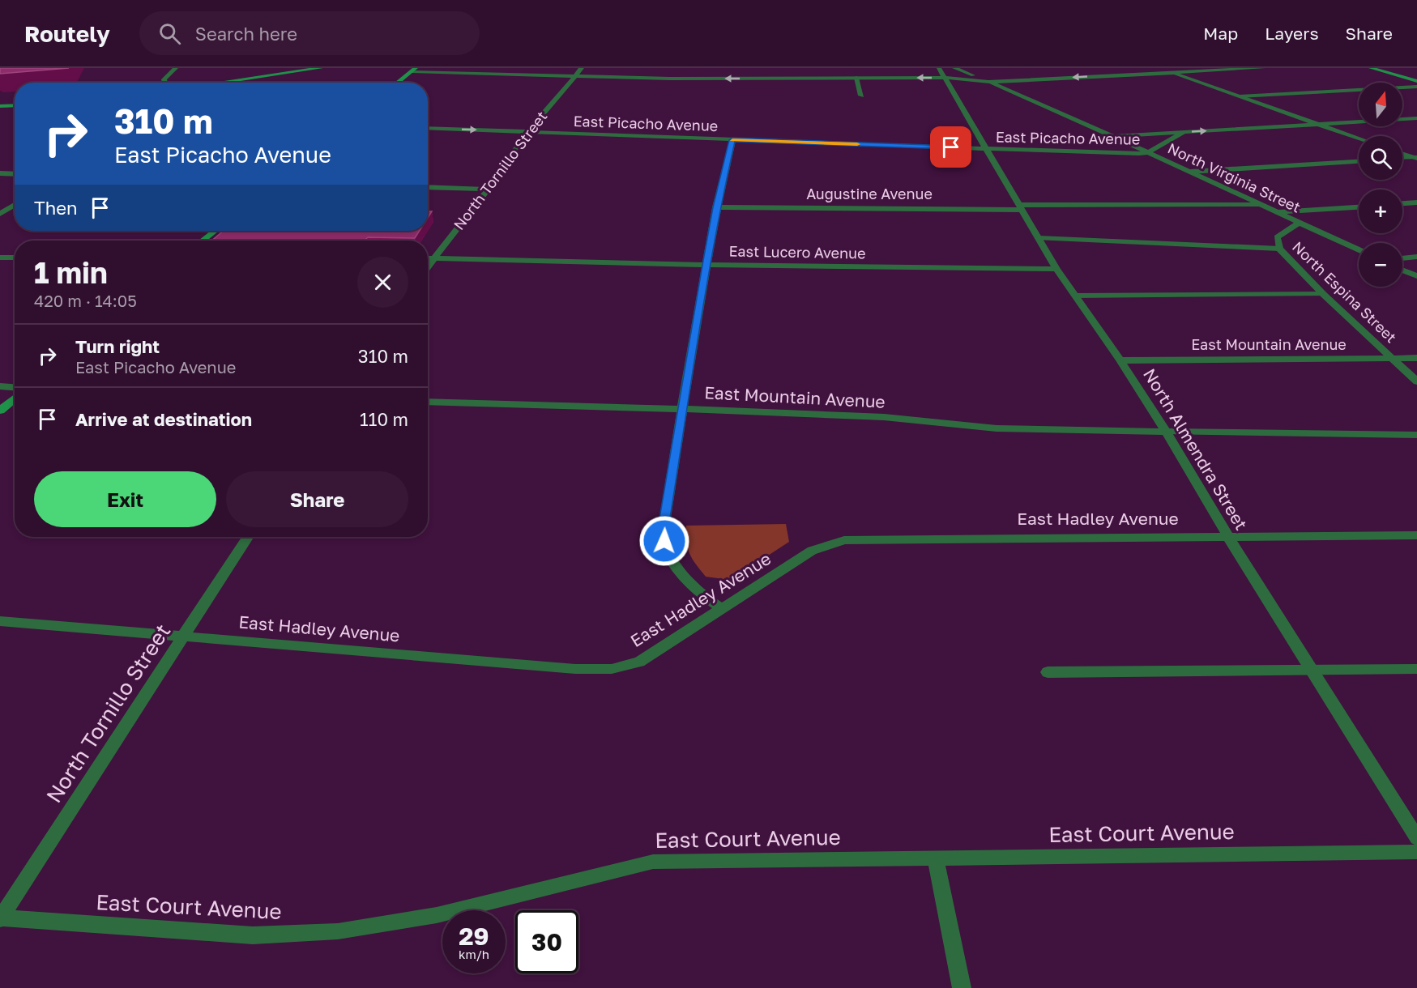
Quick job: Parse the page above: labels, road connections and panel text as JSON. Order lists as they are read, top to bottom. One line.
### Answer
{"streets":{"street":["East Picacho Avenue","North Tornillo Street","North Virginia Street","Augustine Avenue","East Lucero Avenue","North Espina Street","East Mountain Avenue","North Almendra Street","East Hadley Avenue","East Court Avenue"]},"crossings":[["East Picacho Avenue","North Tornillo Street"],["East Picacho Avenue","North Virginia Street"],["East Picacho Avenue","North Almendra Street"],["North Tornillo Street","East Lucero Avenue"],["North Tornillo Street","East Hadley Avenue"],["North Tornillo Street","East Court Avenue"],["North Virginia Street","Augustine Avenue"],["North Virginia Street","North Espina Street"],["Augustine Avenue","North Almendra Street"],["East Lucero Avenue","North Almendra Street"],["North Espina Street","East Mountain Avenue"],["East Mountain Avenue","North Almendra Street"],["North Almendra Street","East Hadley Avenue"]],"north":"top","page":{"header":"Routely","search":"Search here","nav":["Map","Layers","Share"],"map_buttons":["+","−"],"turn":["310 m","East Picacho Avenue"],"then":"Then","heading":["1 min","420 m · 14:05"],"list":[{"name":"Turn right","note":"East Picacho Avenue","value":"310 m"},{"name":"Arrive at destination","value":"110 m"}],"buttons":["Exit","Share"],"speed":"29 km/h","limit":"30"}}
